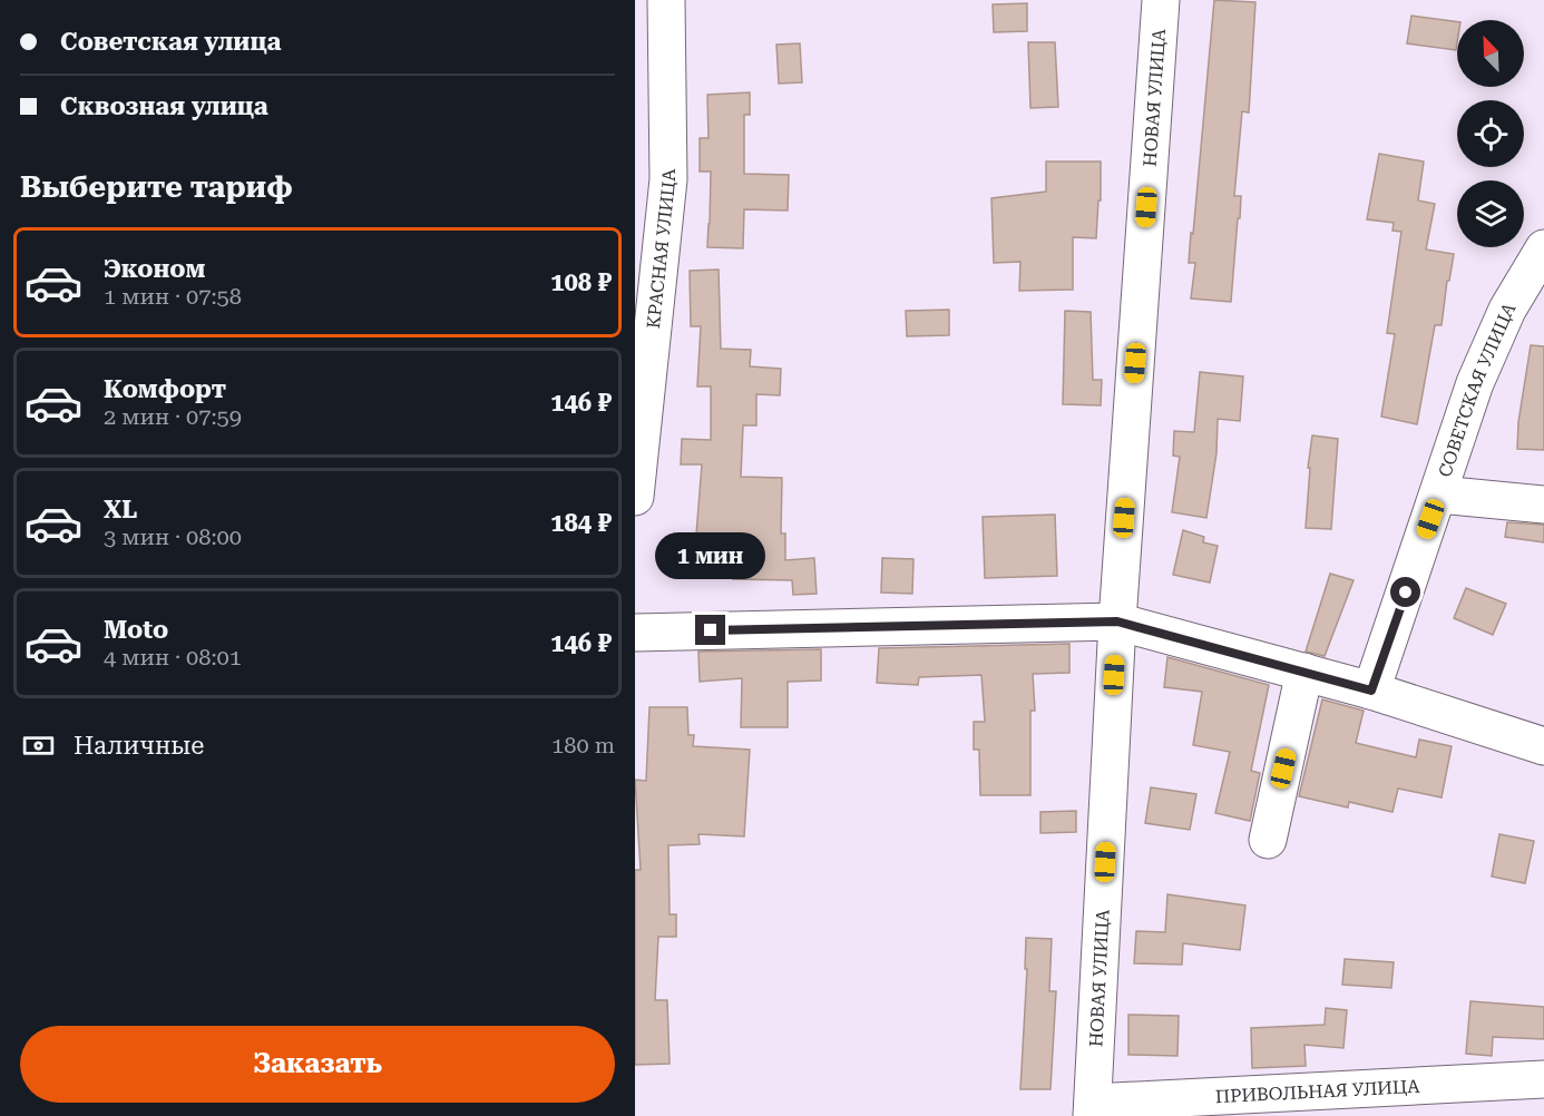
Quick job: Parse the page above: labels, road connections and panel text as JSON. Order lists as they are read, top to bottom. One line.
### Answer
{"streets":{"street":["НОВАЯ УЛИЦА","КРАСНАЯ УЛИЦА","СОВЕТСКАЯ УЛИЦА","ПРИВОЛЬНАЯ УЛИЦА"]},"crossings":[["НОВАЯ УЛИЦА","ПРИВОЛЬНАЯ УЛИЦА"]],"north":"top left","page":{"banner":["Советская улица","Сквозная улица"],"heading":"Выберите тариф","list":[{"name":"Эконом","note":"1 мин · 07:58","value":"108 ₽"},{"name":"Комфорт","note":"2 мин · 07:59","value":"146 ₽"},{"name":"XL","note":"3 мин · 08:00","value":"184 ₽"},{"name":"Moto","note":"4 мин · 08:01","value":"146 ₽"}],"bubble":"1 мин","pay":["Наличные","180 m"],"buttons":"Заказать"}}
